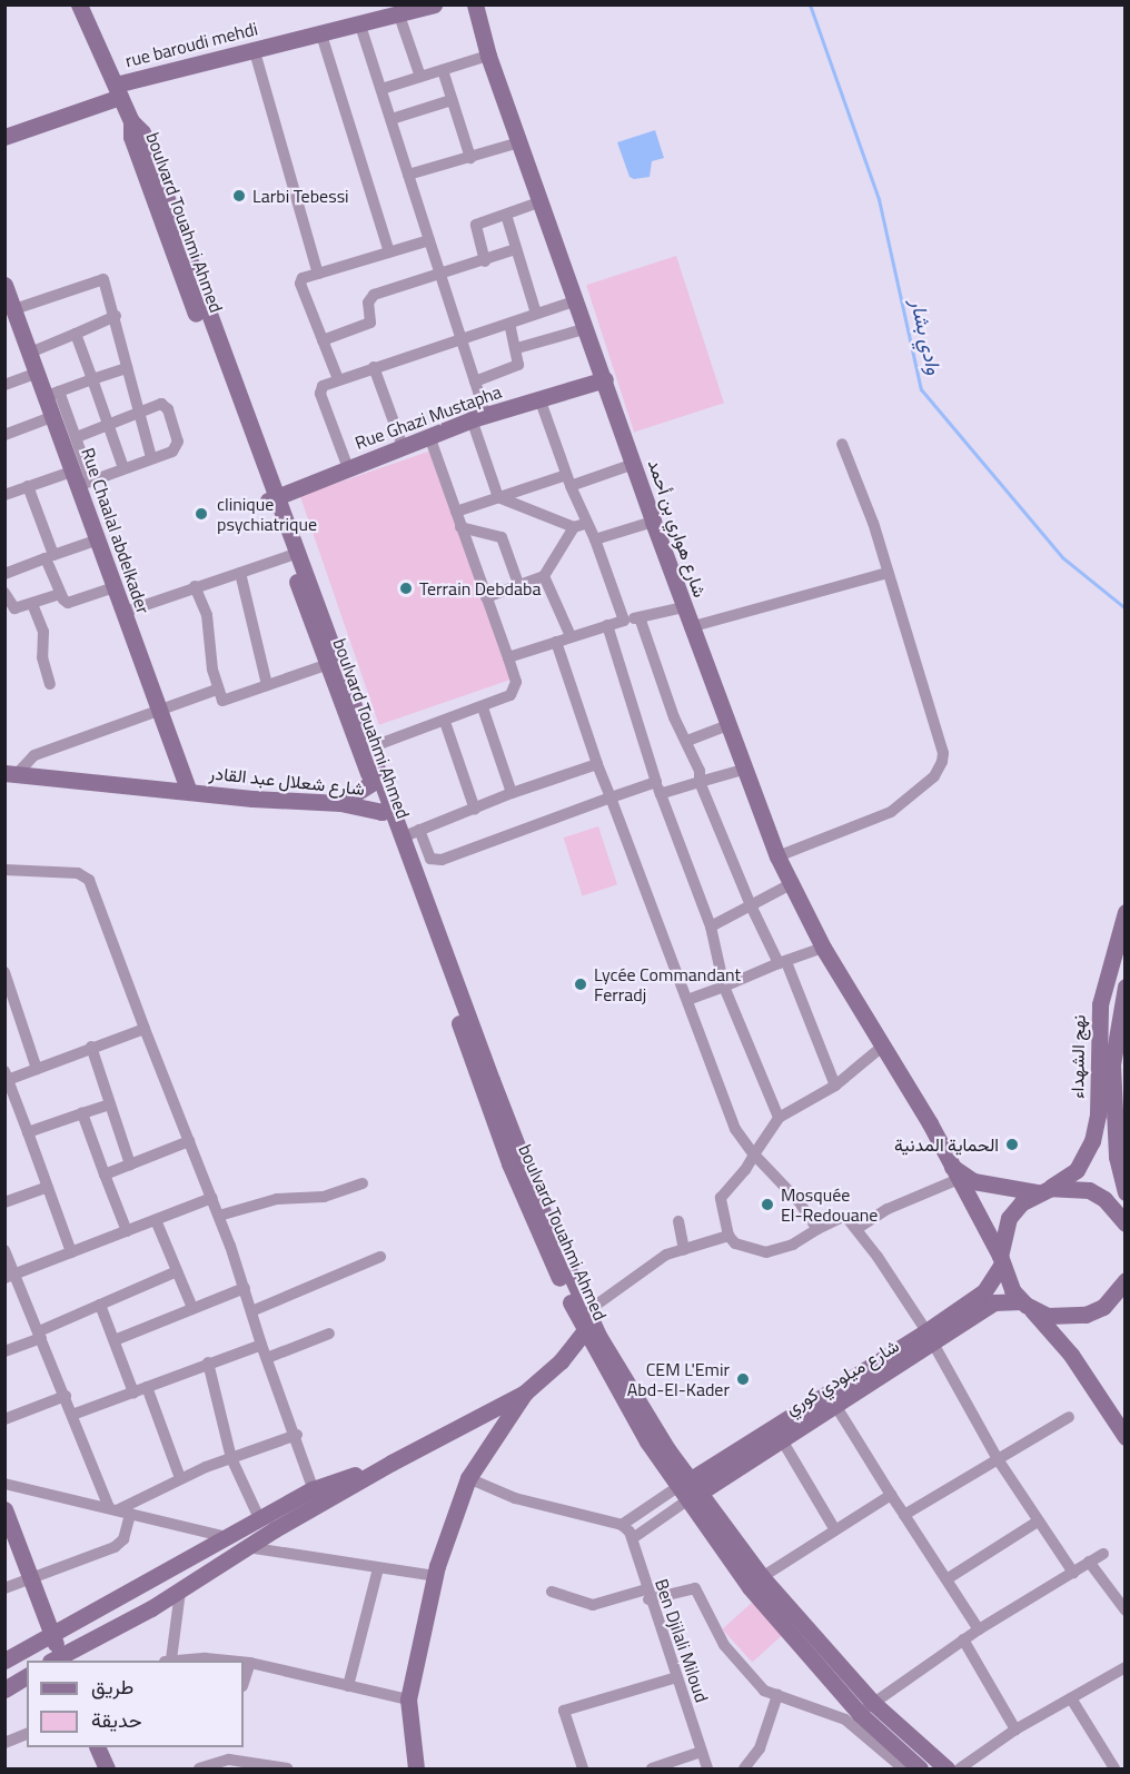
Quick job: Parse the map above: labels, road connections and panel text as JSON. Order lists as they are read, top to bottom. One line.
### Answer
{"streets":{"main road":["rue baroudi mehdi","boulvard Touahmi Ahmed","Rue Ghazi Mustapha","شارع هواري بن أحمد","Rue Chaalal abdelkader","شارع شعلال عبد القادر","نهج الشهداء","شارع ميلودي كوري"],"street":["Ben Djilali Miloud"]},"crossings":[["rue baroudi mehdi","boulvard Touahmi Ahmed"],["boulvard Touahmi Ahmed","Rue Ghazi Mustapha"],["boulvard Touahmi Ahmed","شارع شعلال عبد القادر"],["boulvard Touahmi Ahmed","شارع ميلودي كوري"],["Rue Ghazi Mustapha","شارع هواري بن أحمد"],["Rue Chaalal abdelkader","شارع شعلال عبد القادر"],["نهج الشهداء","شارع ميلودي كوري"]],"water":["وادي بشار"],"places":["Larbi Tebessi","clinique psychiatrique","Terrain Debdaba","Lycée Commandant Ferradj","الحماية المدنية","Mosquée El-Redouane","CEM L'Emir Abd-El-Kader"],"legend":["طريق","حديقة"]}
